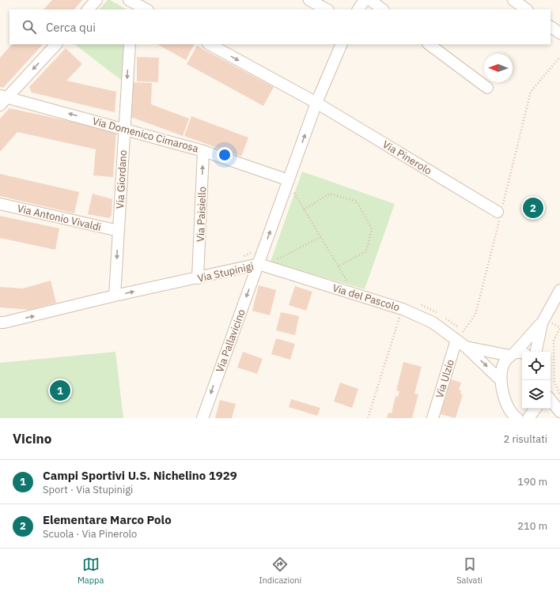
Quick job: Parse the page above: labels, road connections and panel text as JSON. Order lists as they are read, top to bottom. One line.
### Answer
{"streets":{"street":["Via Domenico Cimarosa","Via Pinerolo","Via Giordano","Via Paisiello","Via Antonio Vivaldi","Via Stupinigi","Via del Pascolo","Via Pallavicino","Via Ulzio"]},"crossings":[["Via Domenico Cimarosa","Via Giordano"],["Via Domenico Cimarosa","Via Paisiello"],["Via Domenico Cimarosa","Via Stupinigi"],["Via Pinerolo","Via Stupinigi"],["Via Giordano","Via Antonio Vivaldi"],["Via Giordano","Via Stupinigi"],["Via Paisiello","Via Stupinigi"],["Via Stupinigi","Via del Pascolo"],["Via Stupinigi","Via Pallavicino"],["Via del Pascolo","Via Pallavicino"],["Via del Pascolo","Via Ulzio"]],"one_way":["Via Domenico Cimarosa","Via Pinerolo","Via Giordano","Via Paisiello","Via Stupinigi","Via Pallavicino"],"north":"left","page":{"search":"Cerca qui","pins":["2","1"],"heading":["Vicino","2 risultati"],"list":[{"mark":"1","name":"Campi Sportivi U.S. Nichelino 1929","note":"Sport · Via Stupinigi","value":"190 m"},{"mark":"2","name":"Elementare Marco Polo","note":"Scuola · Via Pinerolo","value":"210 m"}],"nav":["Mappa","Indicazioni","Salvati"]}}
